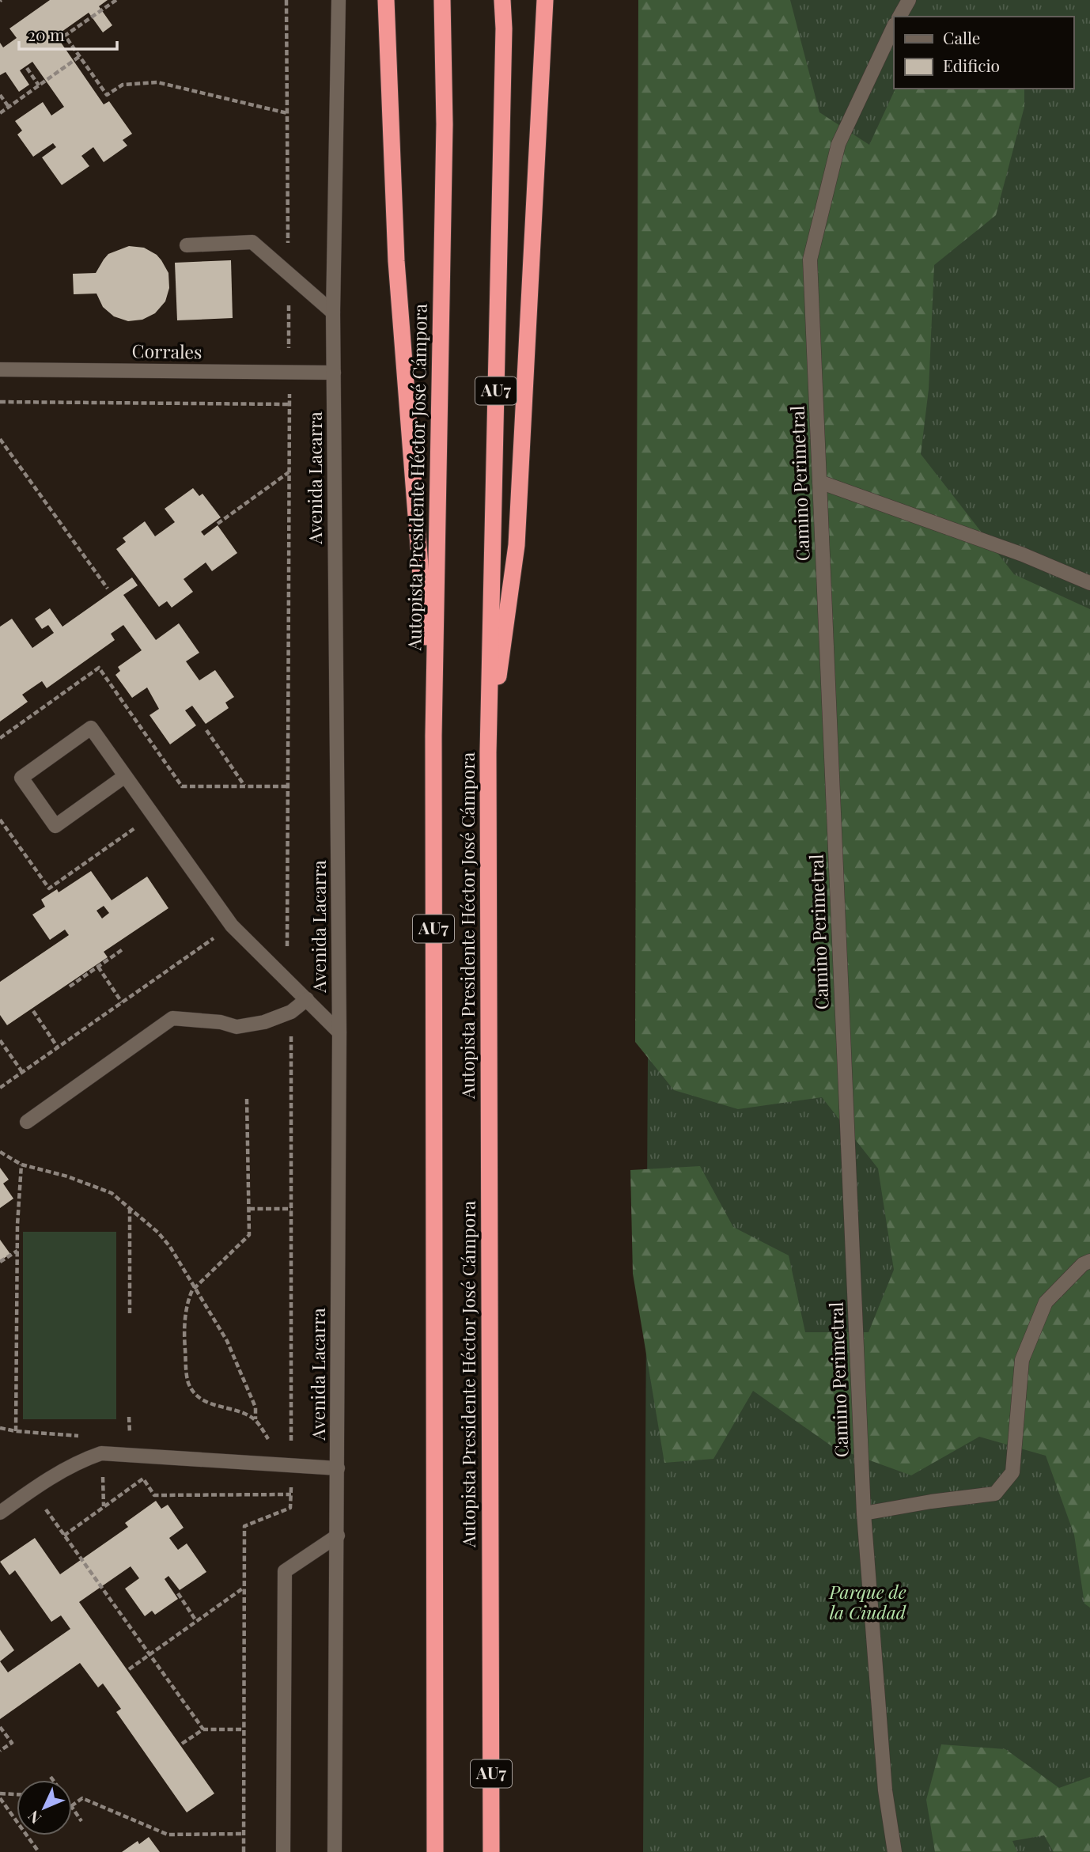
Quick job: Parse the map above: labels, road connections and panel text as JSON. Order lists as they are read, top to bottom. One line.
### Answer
{"streets":{"highway":["AU7","Autopista Presidente Héctor José Cámpora"],"street":["Corrales","Avenida Lacarra","Camino Perimetral"]},"crossings":[["Corrales","Avenida Lacarra"]],"parks":["Parque de la Ciudad"],"legend":["Calle","Edificio"],"scale_bar":"20 m","north":"bottom left"}
